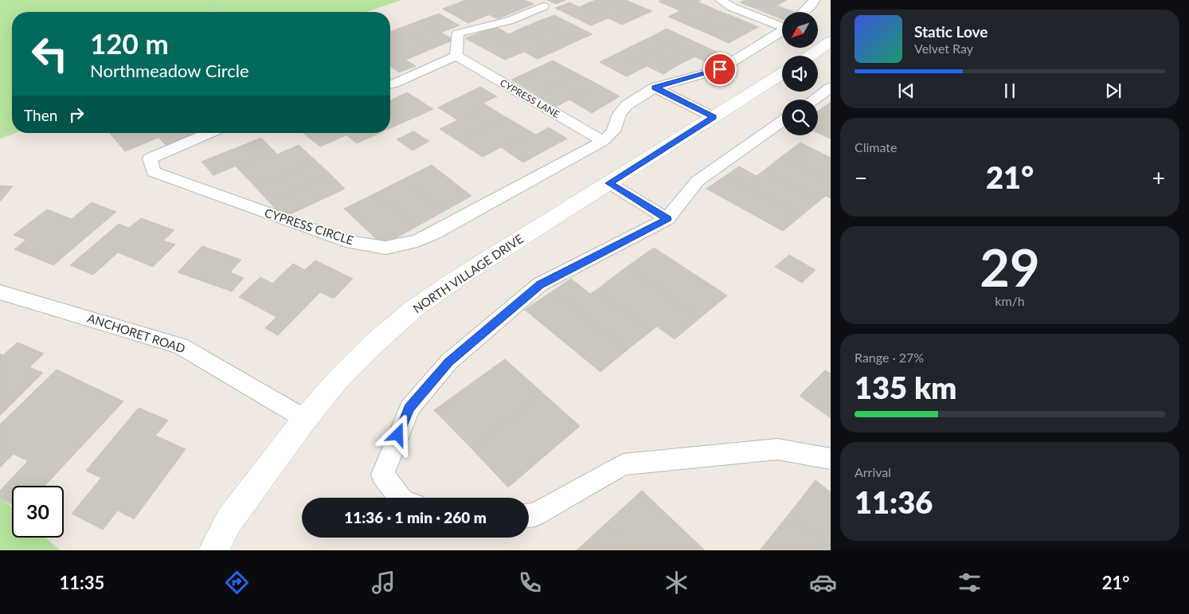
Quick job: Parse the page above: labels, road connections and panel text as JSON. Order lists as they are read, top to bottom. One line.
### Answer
{"streets":{"street":["CYPRESS LANE","CYPRESS CIRCLE","NORTH VILLAGE DRIVE","ANCHORET ROAD"]},"crossings":[["CYPRESS LANE","CYPRESS CIRCLE"],["NORTH VILLAGE DRIVE","ANCHORET ROAD"]],"north":"bottom left","page":{"turn":["120 m","Northmeadow Circle"],"song":["Static Love","Velvet Ray"],"then":"Then","tile":["Climate",["29","km/h"],["Range · 27%","135 km"],["Arrival","11:36"]],"heat":["−","21°","+"],"limit":"30","trip":"11:36 · 1 min · 260 m","tabs":["11:35","21°"]}}
